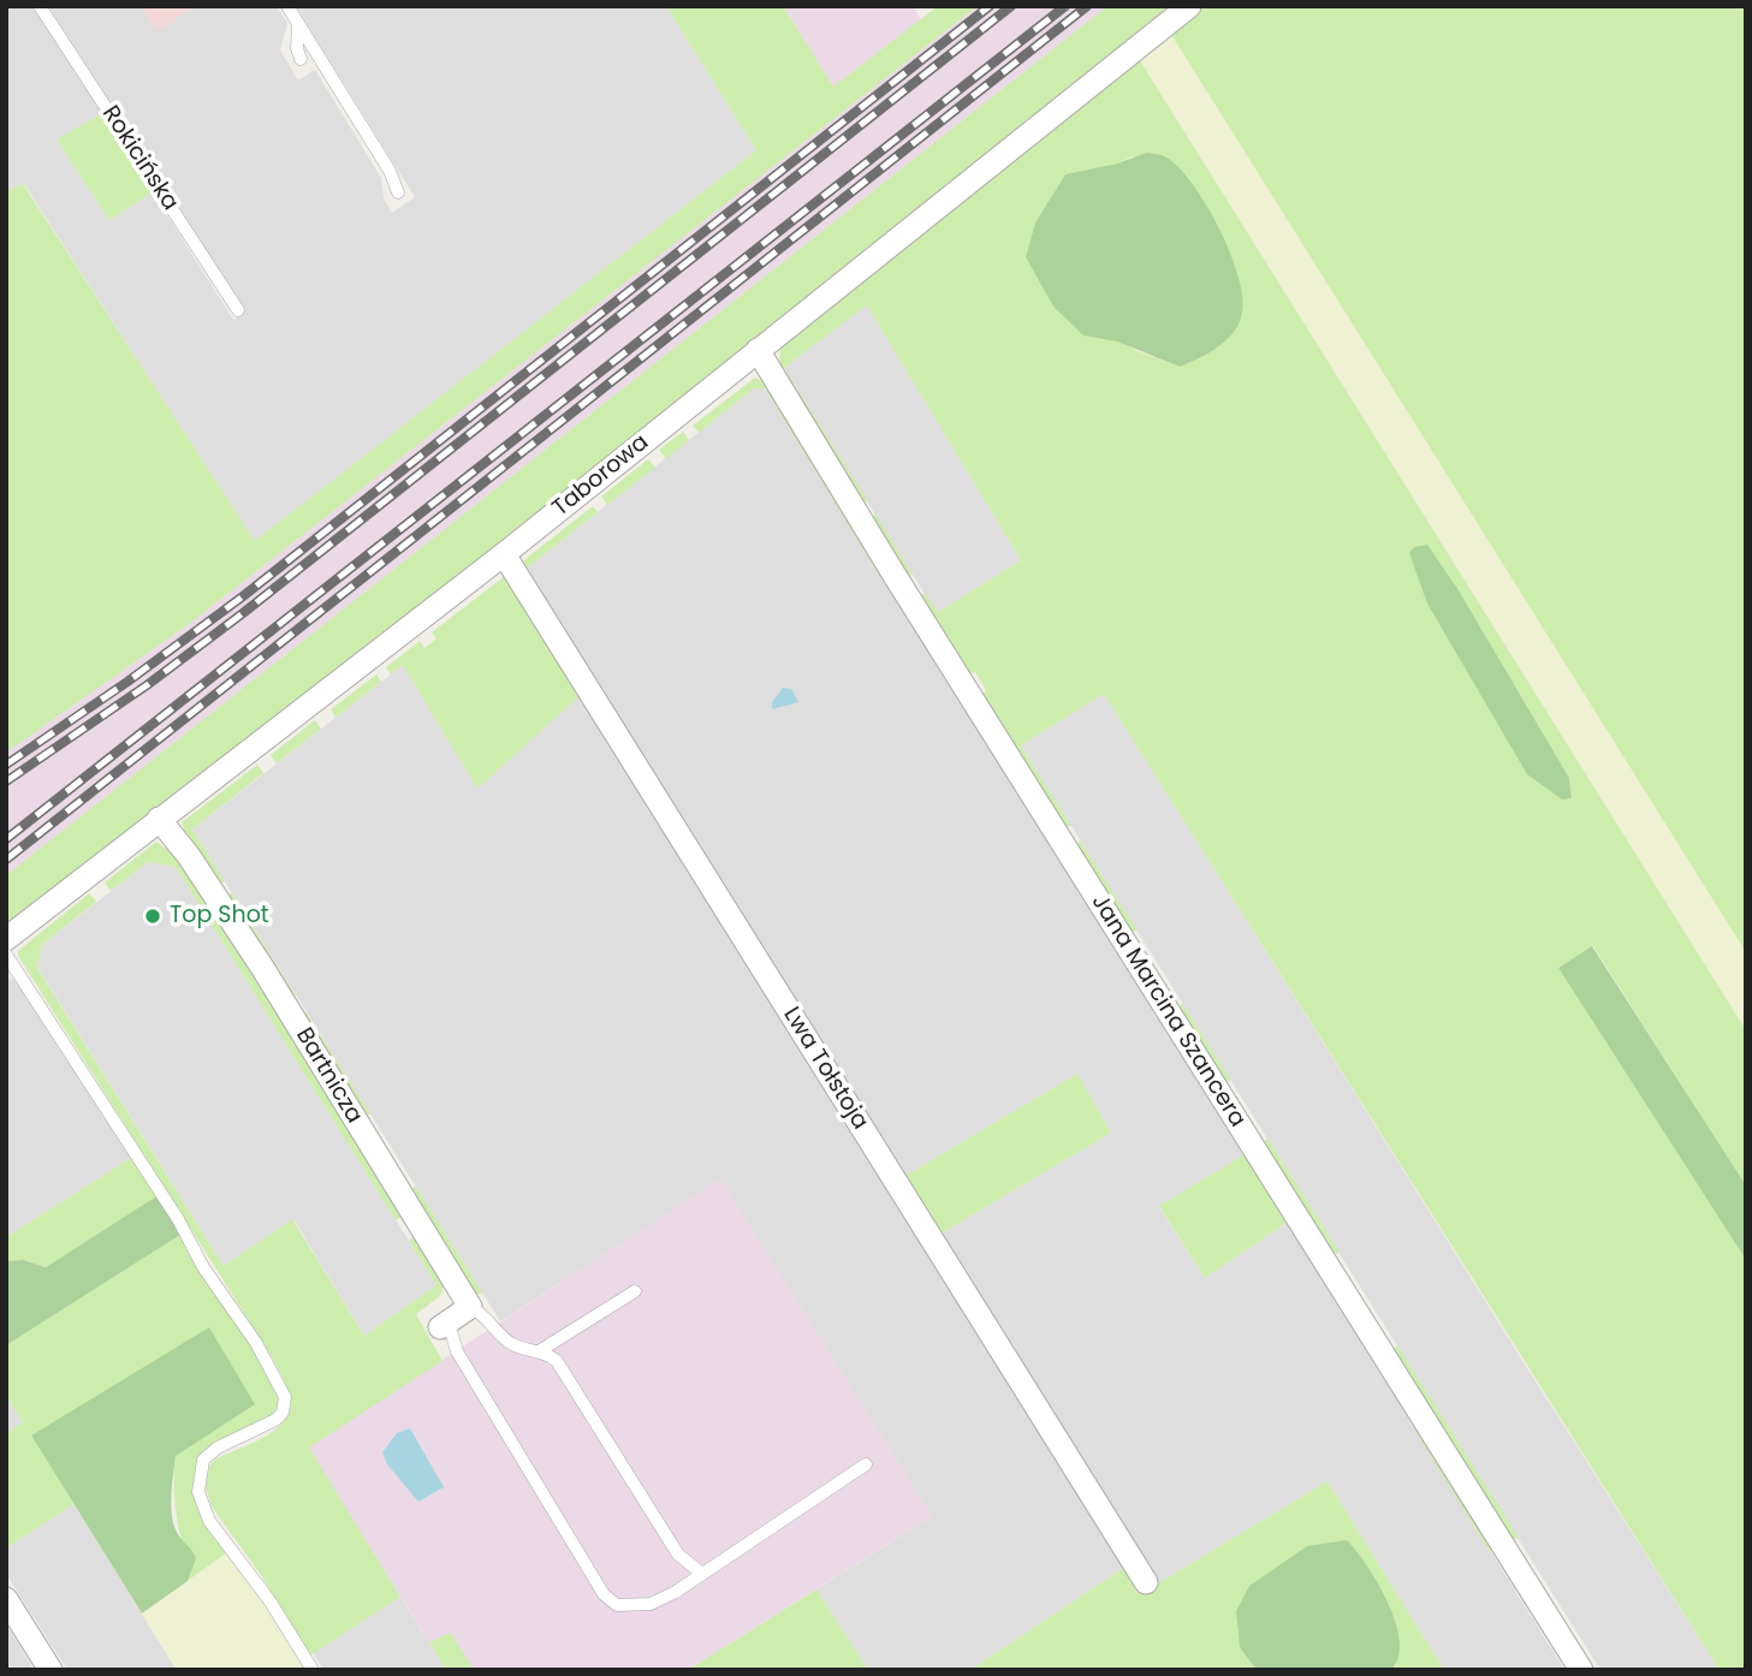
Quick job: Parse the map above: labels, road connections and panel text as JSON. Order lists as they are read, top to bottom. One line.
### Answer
{"streets":{"street":["Taborowa","Jana Marcina Szancera","Lwa Tołstoja","Bartnicza"],"lane":["Rokicińska"]},"crossings":[["Taborowa","Jana Marcina Szancera"],["Taborowa","Lwa Tołstoja"],["Taborowa","Bartnicza"]],"places":["Top Shot"]}
